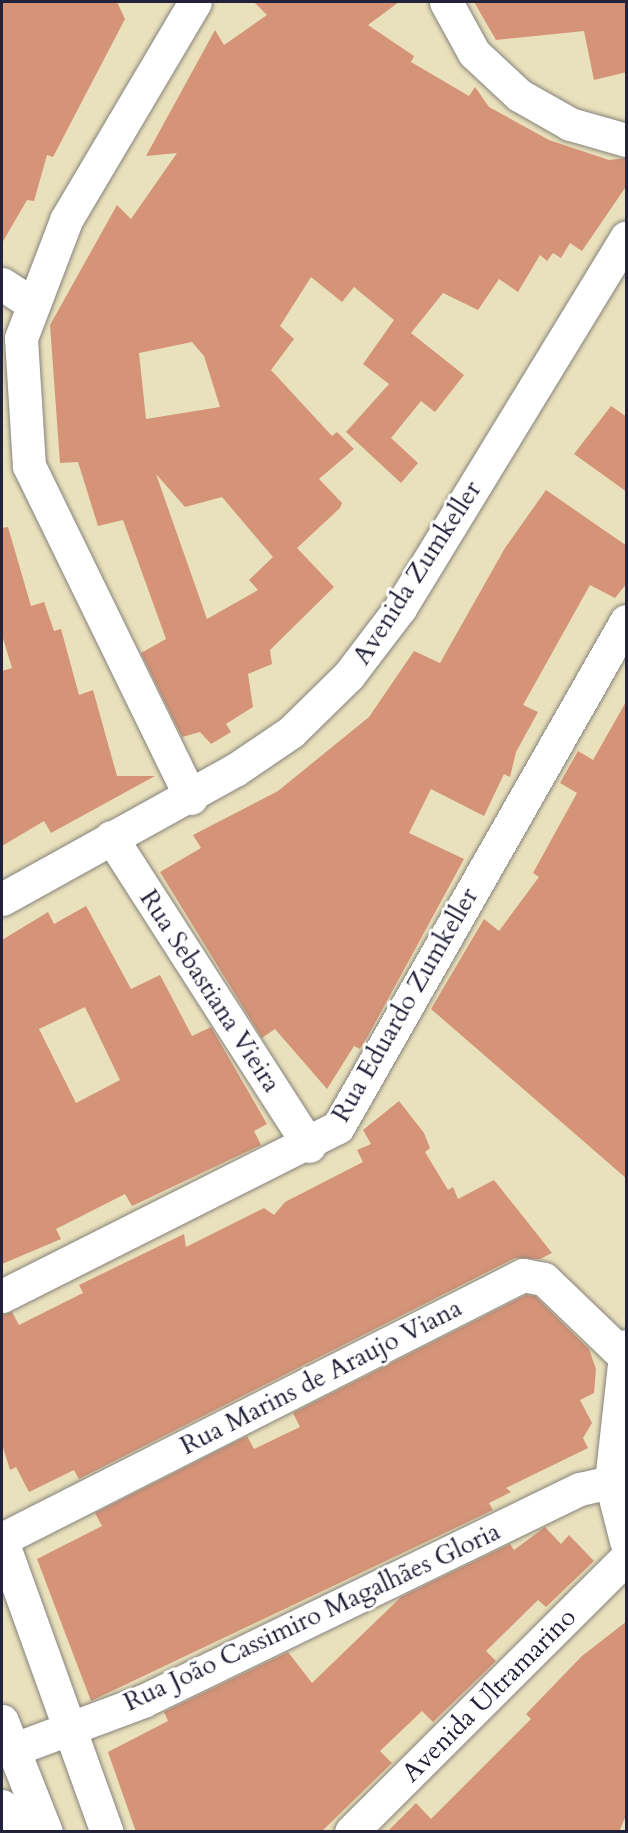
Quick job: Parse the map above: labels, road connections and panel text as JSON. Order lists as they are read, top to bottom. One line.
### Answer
{"streets":{"street":["Avenida Zumkeller","Rua Sebastiana Vieira","Rua Eduardo Zumkeller","Rua Marins de Araujo Viana","Rua João Cassimiro Magalhães Gloria","Avenida Ultramarino"]},"crossings":[["Avenida Zumkeller","Rua Sebastiana Vieira"],["Rua Sebastiana Vieira","Rua Eduardo Zumkeller"]]}
